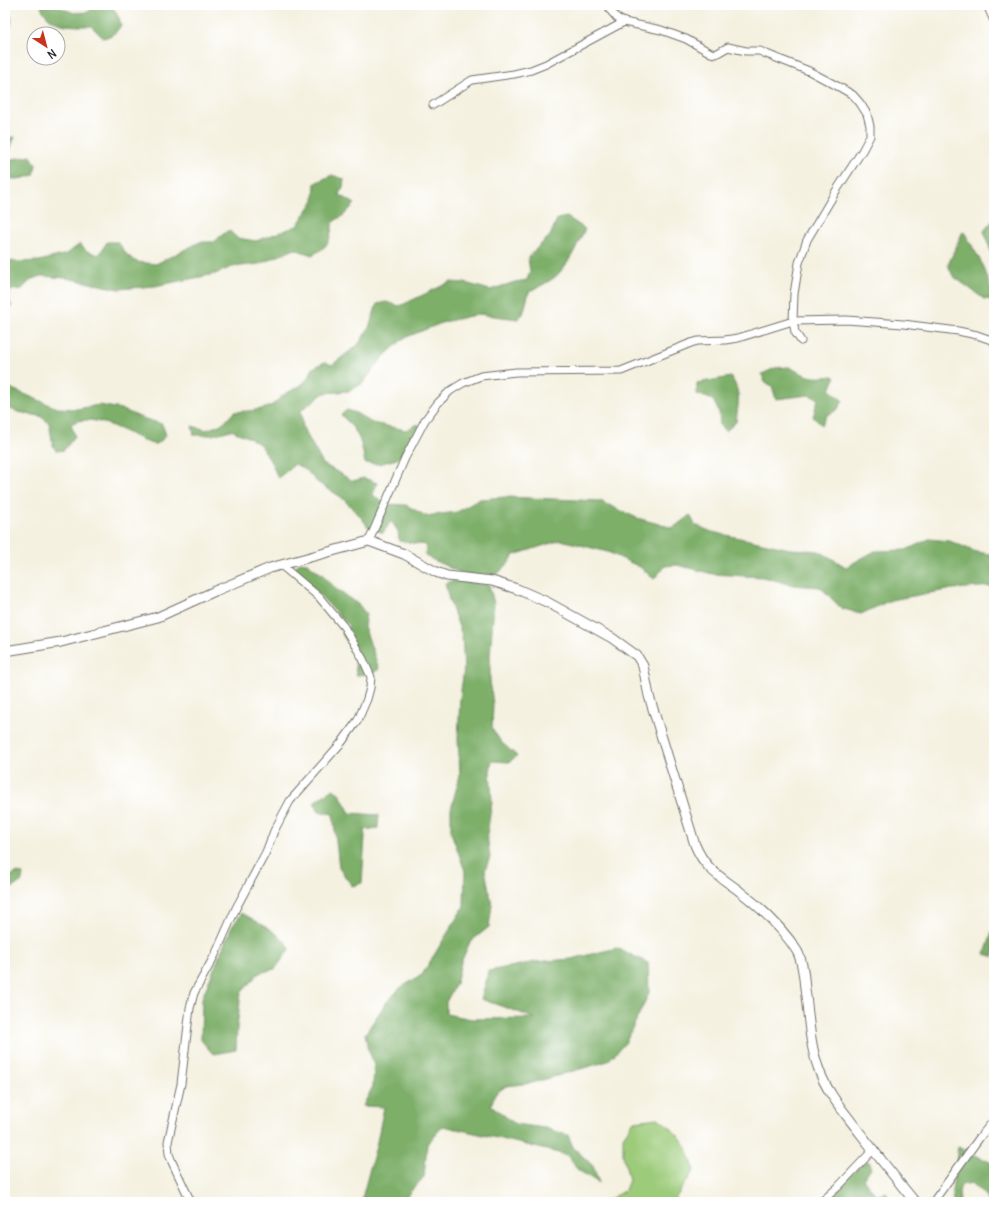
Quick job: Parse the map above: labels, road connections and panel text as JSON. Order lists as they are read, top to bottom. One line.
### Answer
{"north":"bottom right"}
